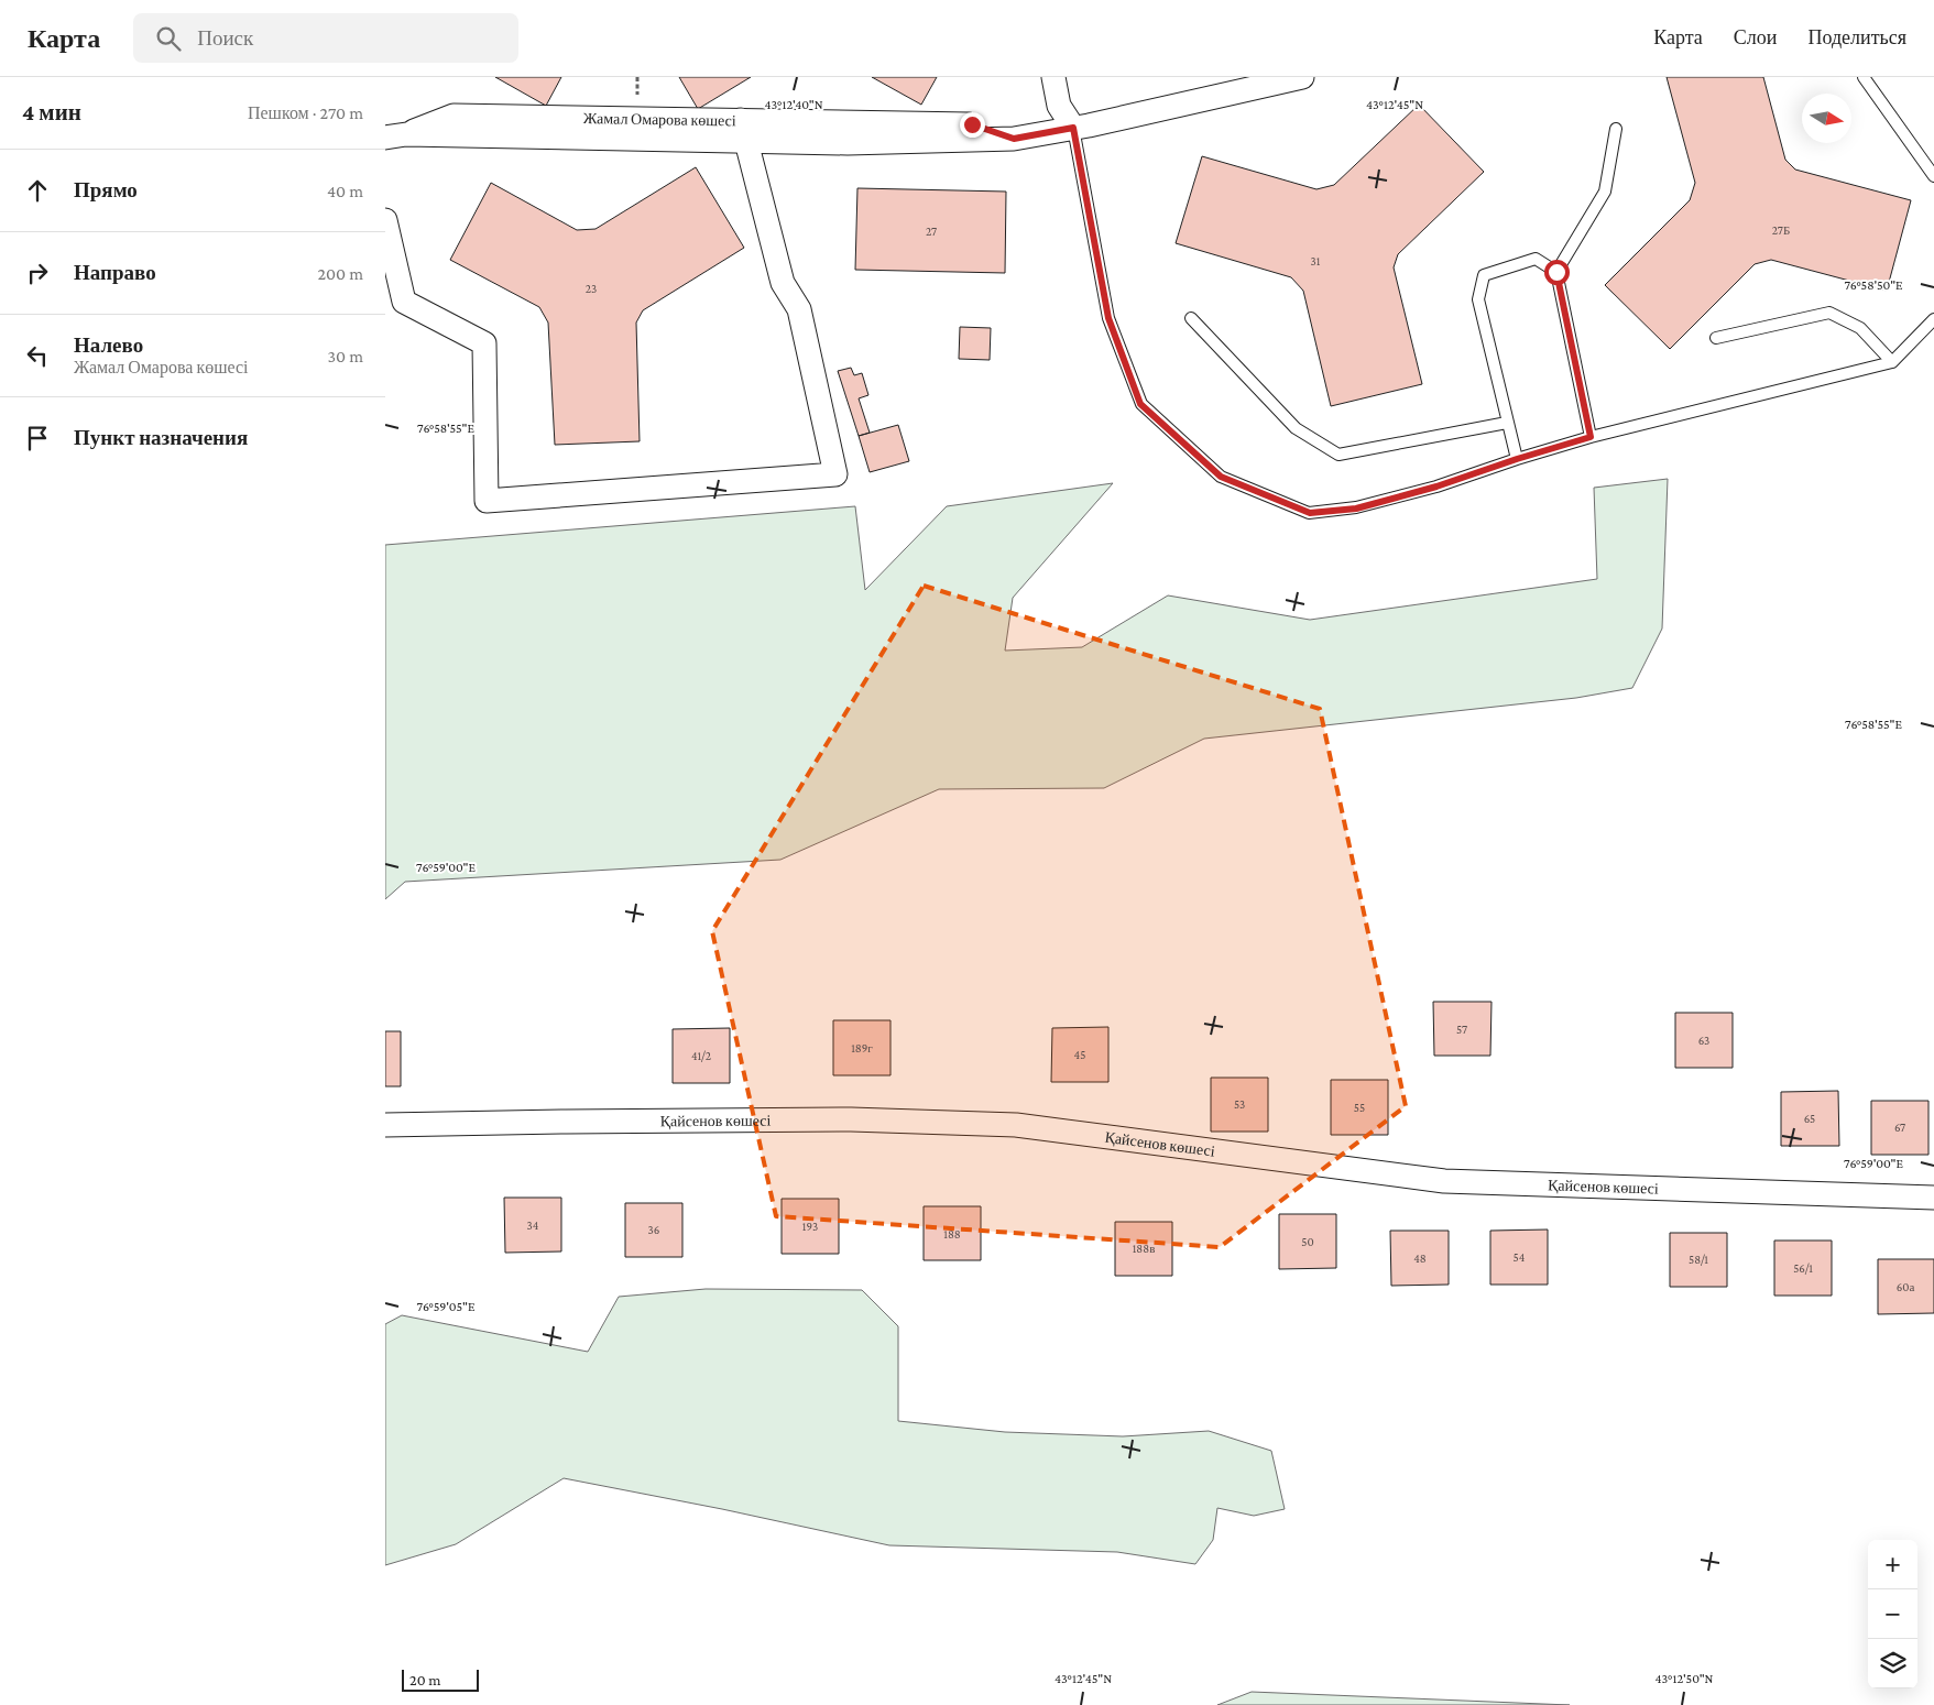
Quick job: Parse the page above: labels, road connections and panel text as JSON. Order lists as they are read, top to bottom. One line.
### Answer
{"streets":{"street":["Жамал Омарова көшесі","Қайсенов көшесі"]},"house_numbers":["27Б","27","31","23","57","63","189г","45","41/2","53","55","65","67","34","193","36","188","50","188в","54","48","58/1","56/1","60а"],"scale_bar":"20 m","north":"right","page":{"header":"Карта","search":"Поиск","nav":["Карта","Слои","Поделиться"],"heading":["4 мин","Пешком · 270 m"],"list":[["Прямо","40 m"],["Направо","200 m"],["Налево","Жамал Омарова көшесі","30 m"],"Пункт назначения"],"map_buttons":["+","−"],"scale":"20 m"},"coordinates":["43°12'40\"N","43°12'45\"N","76°58'50\"E","76°58'55\"E","76°59'00\"E","76°59'05\"E","43°12'50\"N"]}
